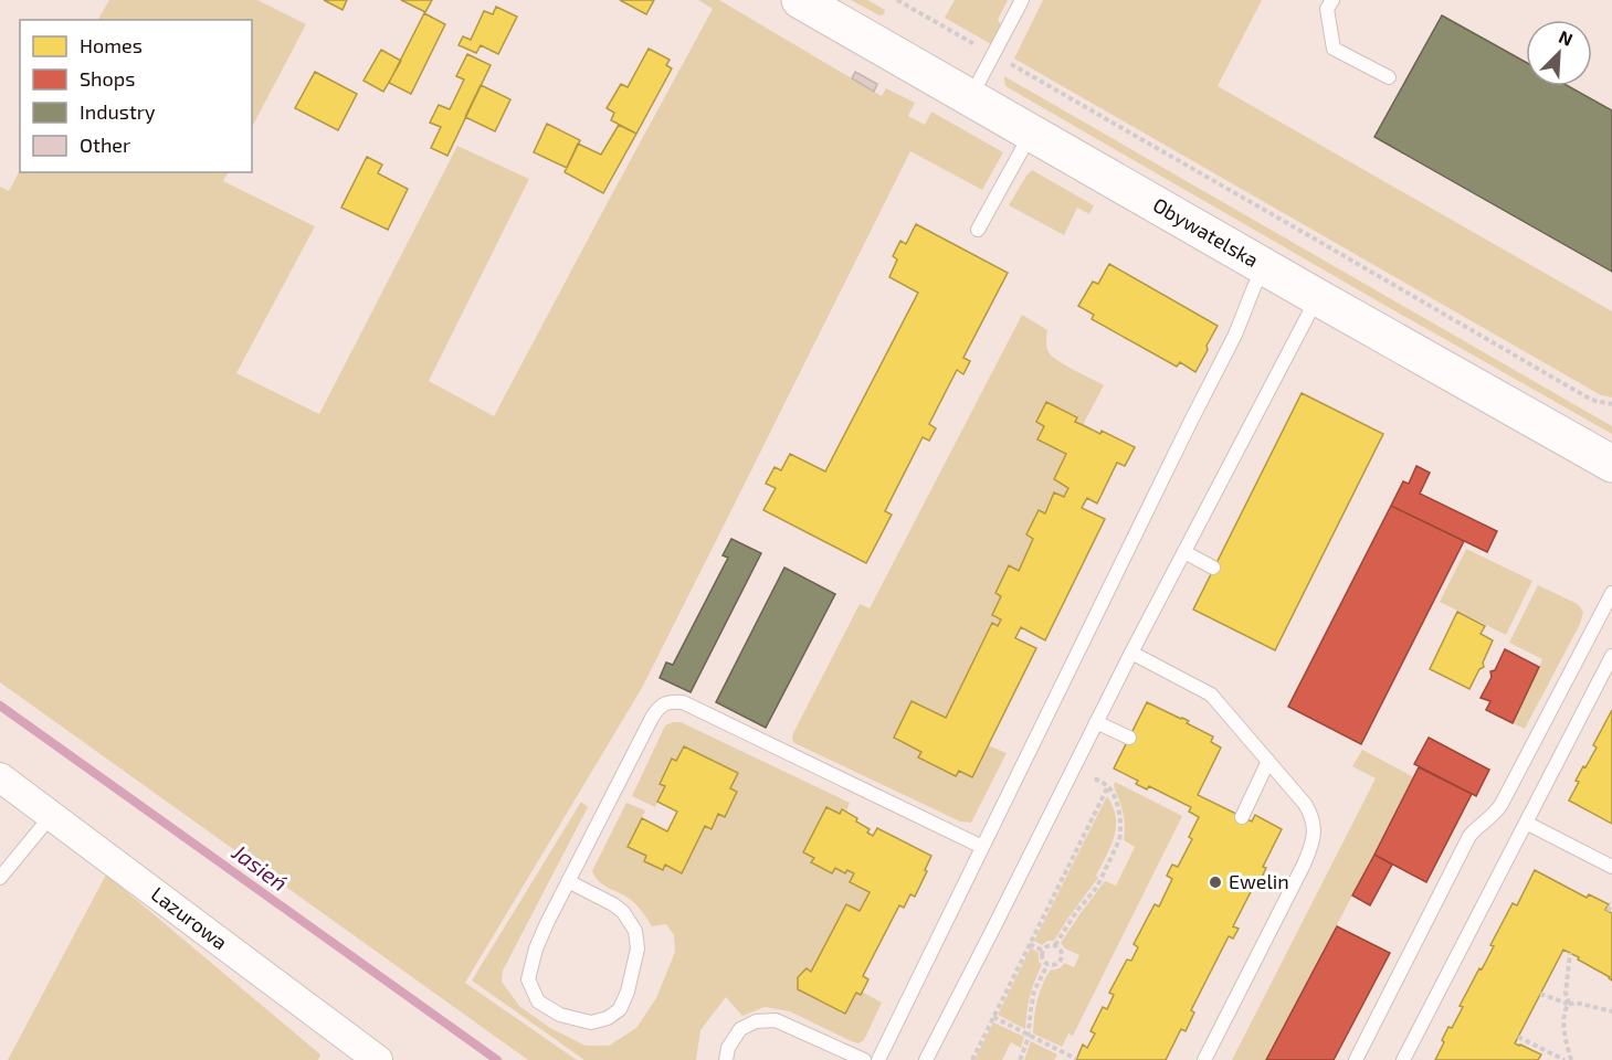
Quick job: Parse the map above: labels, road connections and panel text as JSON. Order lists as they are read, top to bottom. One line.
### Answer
{"streets":{"main road":["Obywatelska"],"street":["Lazurowa"]},"water":["Jasień"],"places":["Ewelin"],"legend":["Homes","Shops","Industry","Other"],"north":"top right"}
